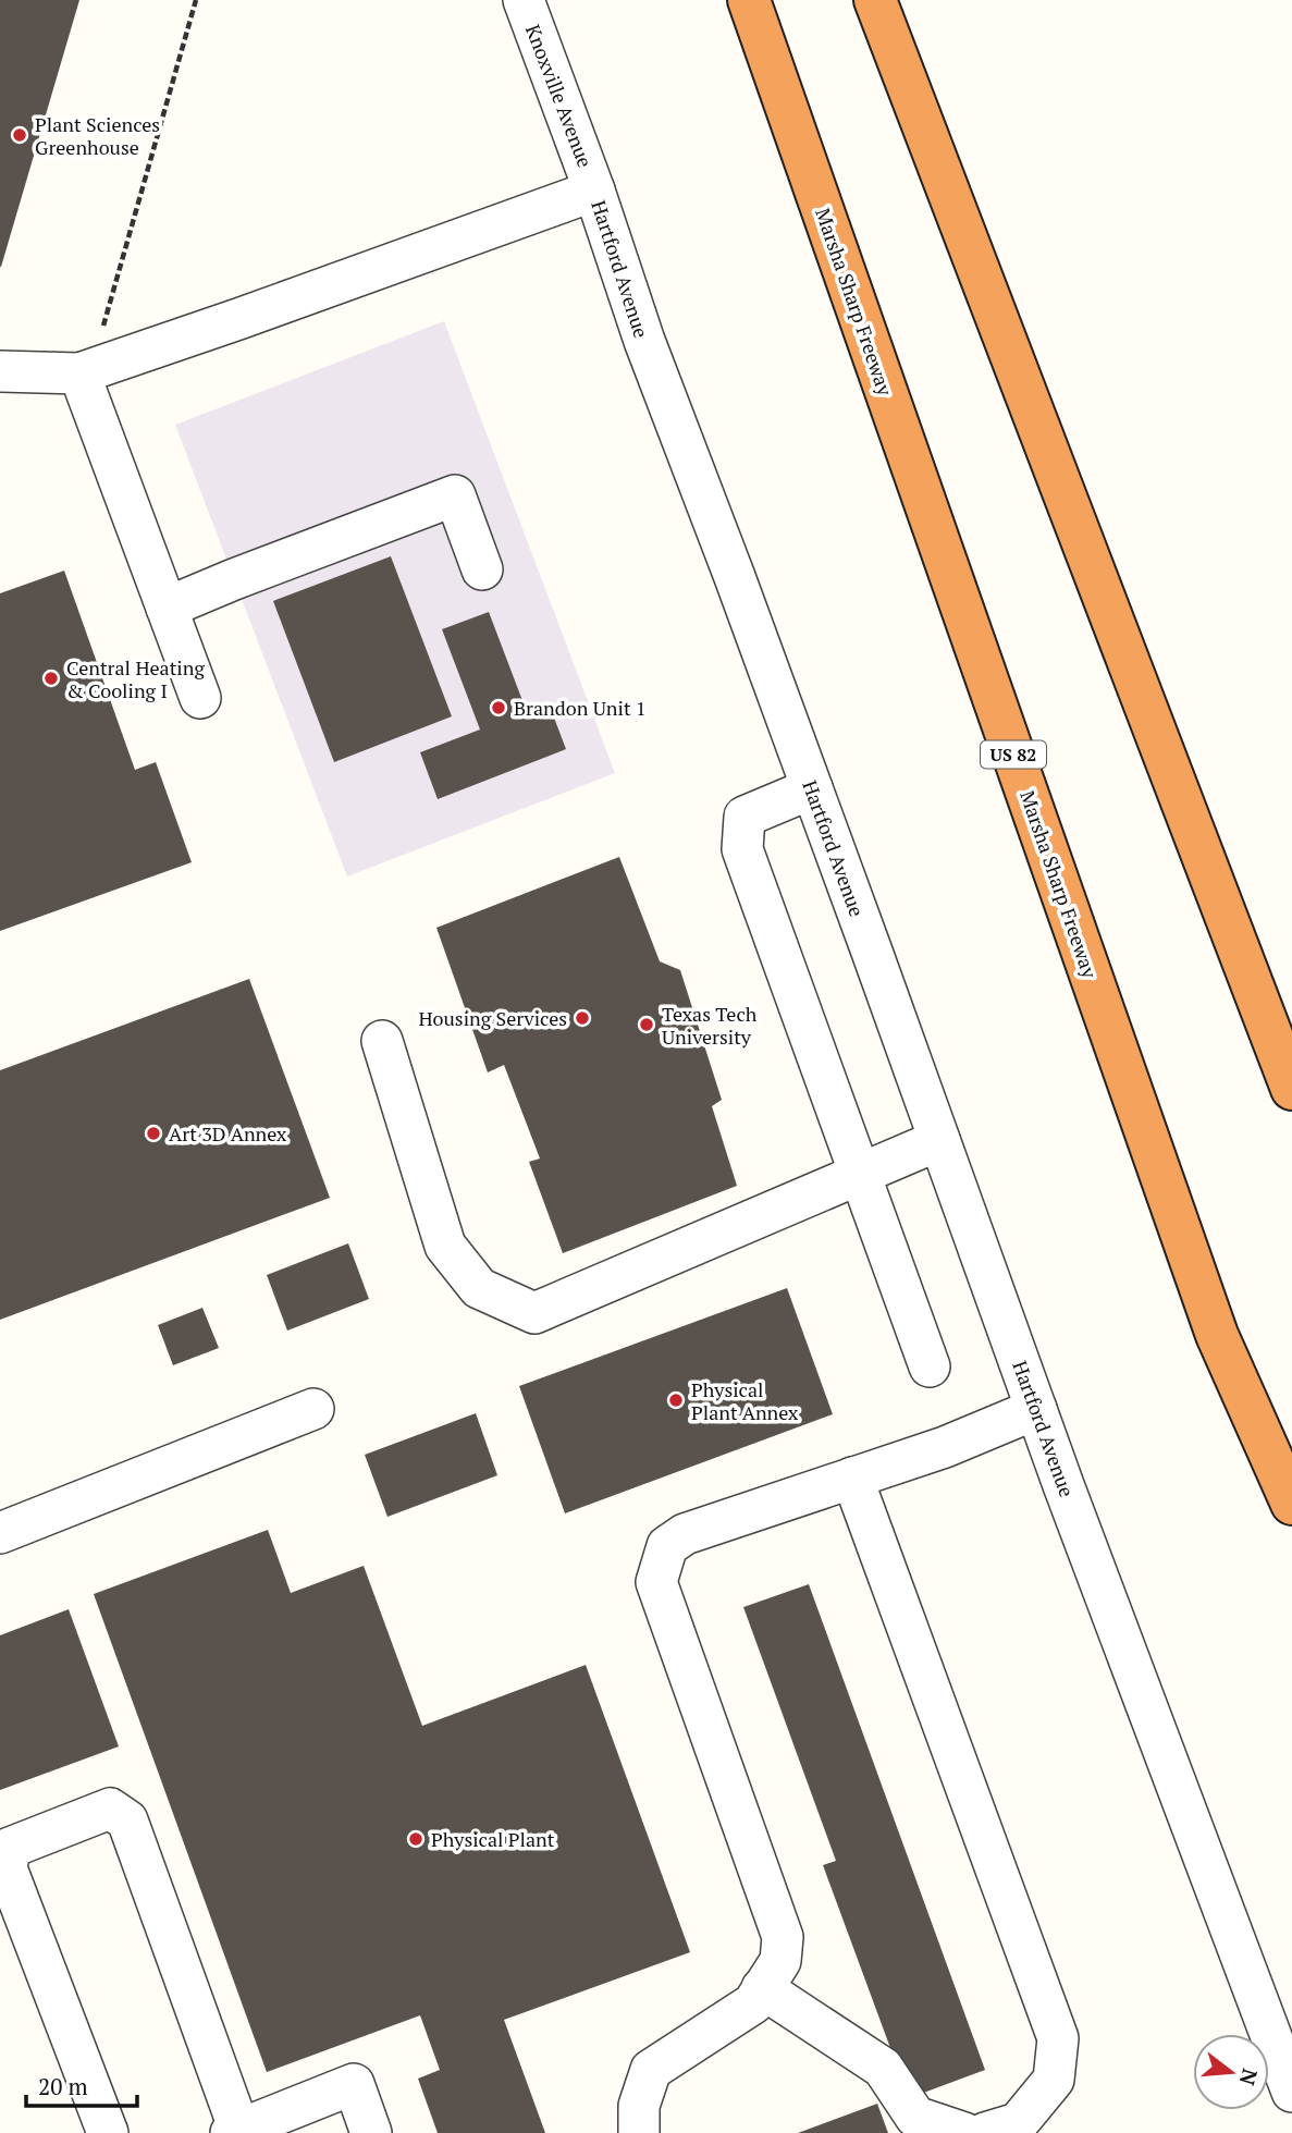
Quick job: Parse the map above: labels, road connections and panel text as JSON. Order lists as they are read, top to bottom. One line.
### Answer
{"streets":{"highway":["Marsha Sharp Freeway","US 82"],"street":["Knoxville Avenue","Hartford Avenue"]},"crossings":[["Knoxville Avenue","Hartford Avenue"]],"places":["Plant Sciences Greenhouse","Central Heating & Cooling I","Brandon Unit 1","Housing Services","Texas Tech University","Art 3D Annex","Physical Plant Annex","Physical Plant"],"scale_bar":"20 m","north":"right"}
